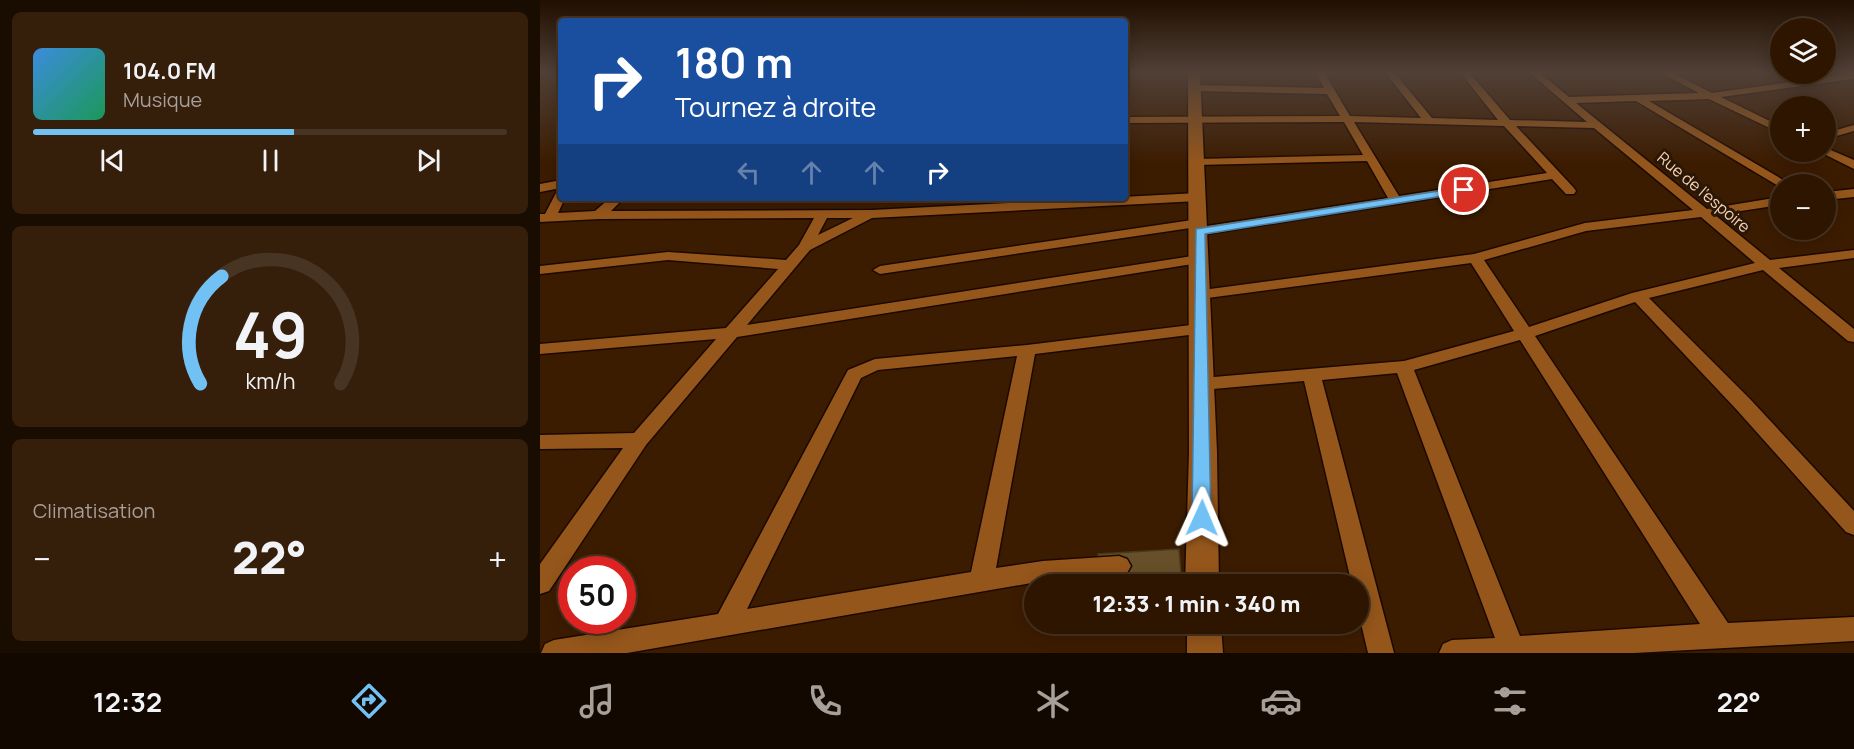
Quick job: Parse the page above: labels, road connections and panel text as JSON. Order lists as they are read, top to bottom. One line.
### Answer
{"streets":{"street":["Rue de l'espoire"]},"page":{"map_buttons":["+","−"],"turn":["180 m","Tournez à droite"],"song":["104.0 FM","Musique"],"tile":"Climatisation","heat":["−","22°","+"],"limit":"50","trip":"12:33 · 1 min · 340 m","tabs":["12:32","22°"],"gauge":["49","km/h"]}}
